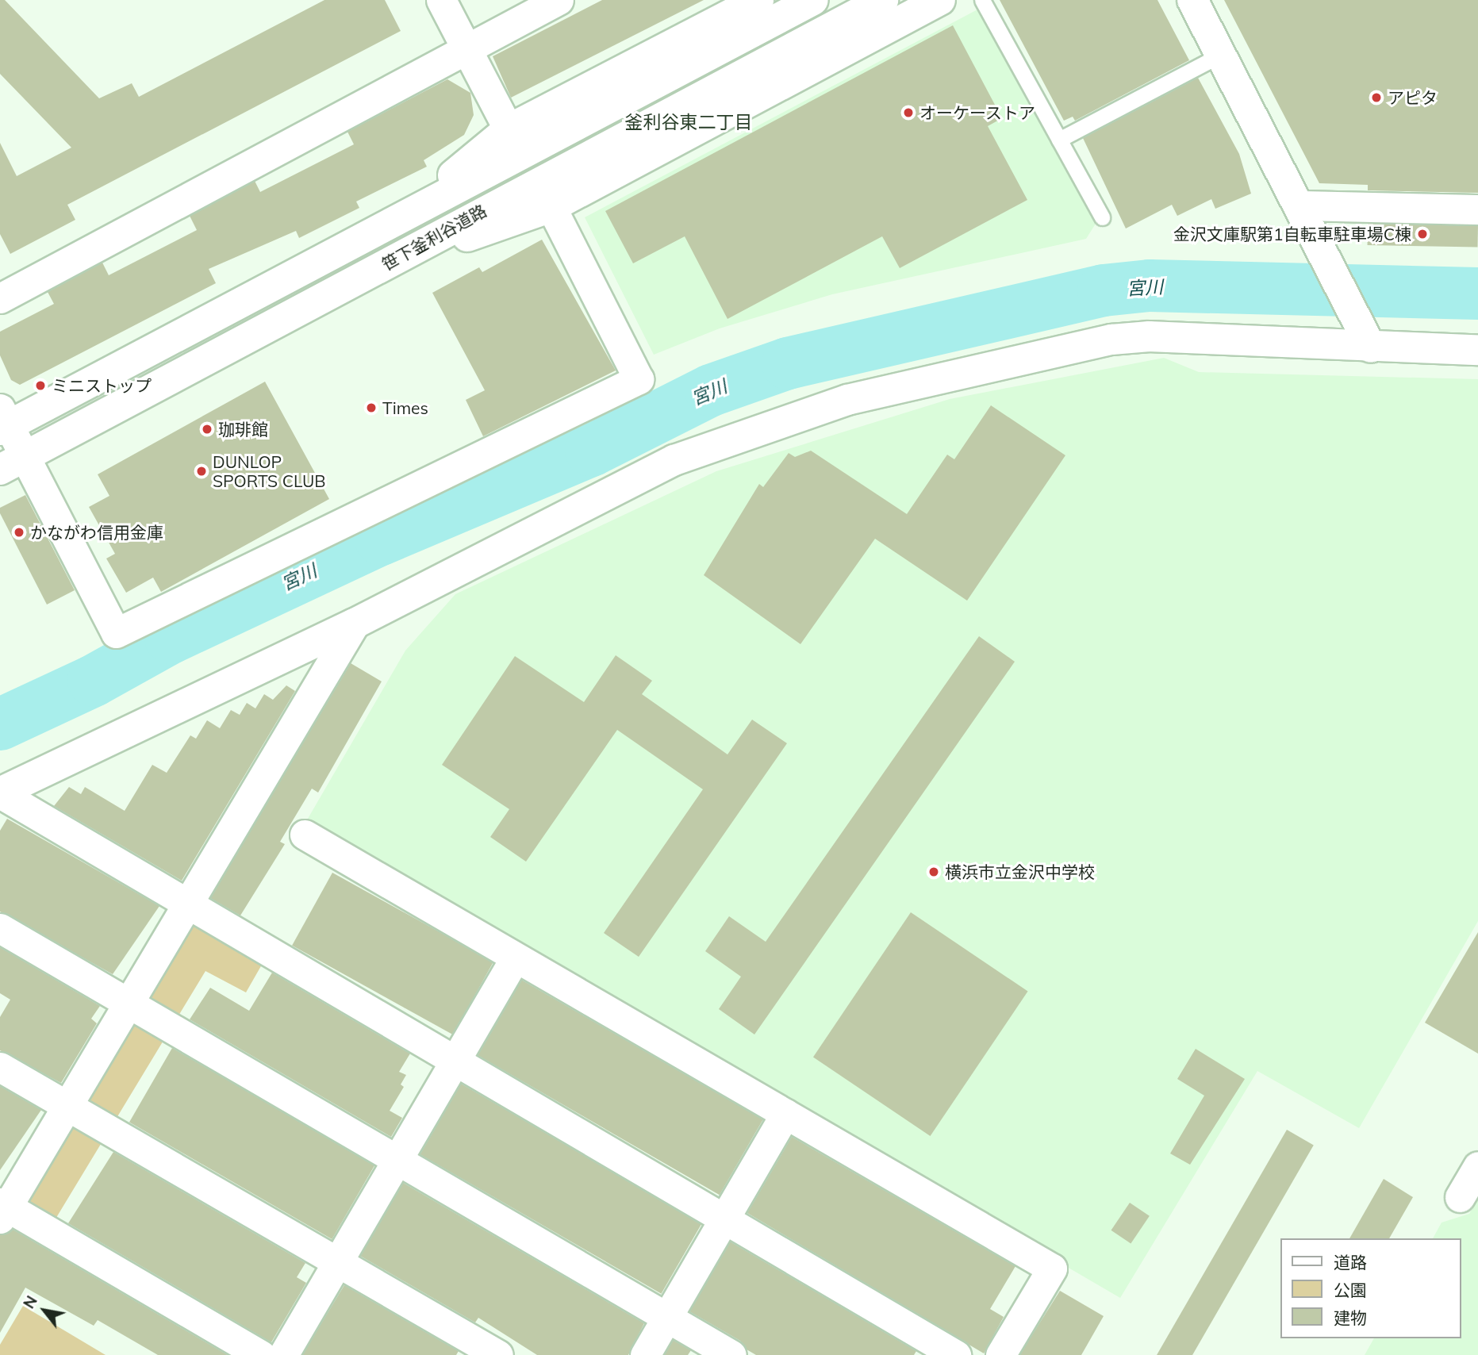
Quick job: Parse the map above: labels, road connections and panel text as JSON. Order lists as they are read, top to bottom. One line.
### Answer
{"streets":{"street":["笹下釜利谷道路"]},"districts":["釜利谷東二丁目"],"water":["宮川"],"places":["アピタ","オーケーストア","金沢文庫駅第1自転車駐車場C棟","ミニストップ","Times","珈琲館","DUNLOP SPORTS CLUB","かながわ信用金庫","横浜市立金沢中学校"],"legend":["道路","公園","建物"],"north":"top left"}
